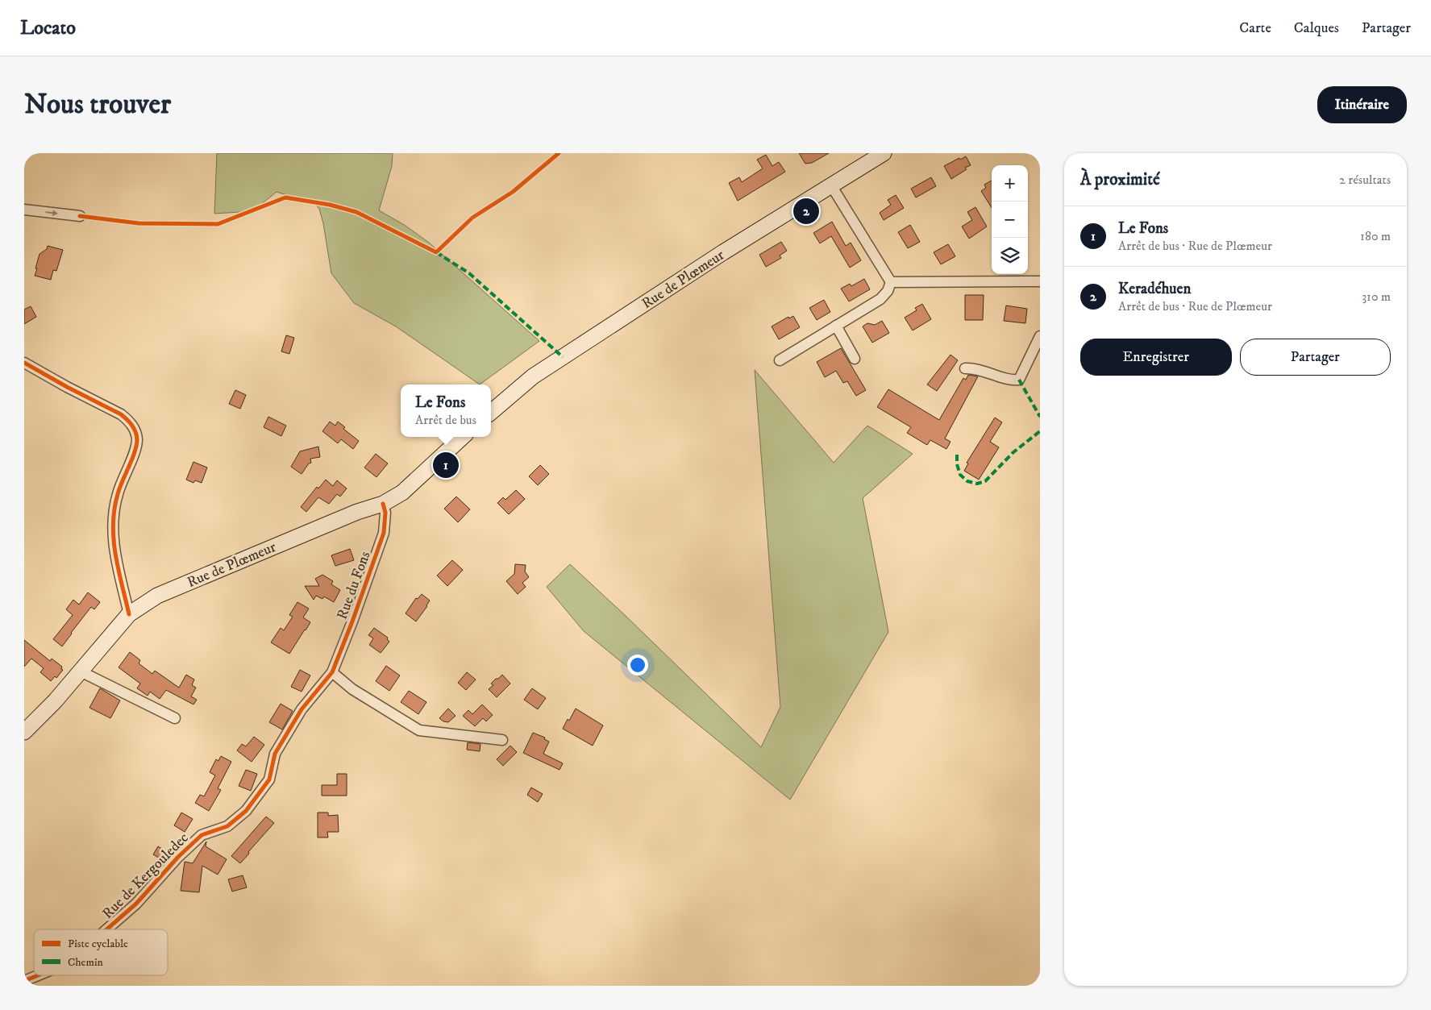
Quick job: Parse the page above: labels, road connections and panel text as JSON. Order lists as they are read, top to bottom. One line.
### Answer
{"streets":{"main road":["Rue de Plœmeur"],"street":["Rue du Fons","Rue de Kergouledec"]},"crossings":[["Rue de Plœmeur","Rue du Fons"],["Rue du Fons","Rue de Kergouledec"]],"legend":["Piste cyclable","Chemin"],"page":{"header":"Locato","nav":["Carte","Calques","Partager"],"buttons":["Itinéraire",["Enregistrer","Partager"]],"title":"Nous trouver","heading":["À proximité","2 résultats"],"map_buttons":["+","−"],"pins":["2","1"],"list":[{"mark":"1","name":"Le Fons","note":"Arrêt de bus · Rue de Plœmeur","value":"180 m"},{"mark":"2","name":"Keradéhuen","note":"Arrêt de bus · Rue de Plœmeur","value":"310 m"}],"popup":["Le Fons","Arrêt de bus"]}}
